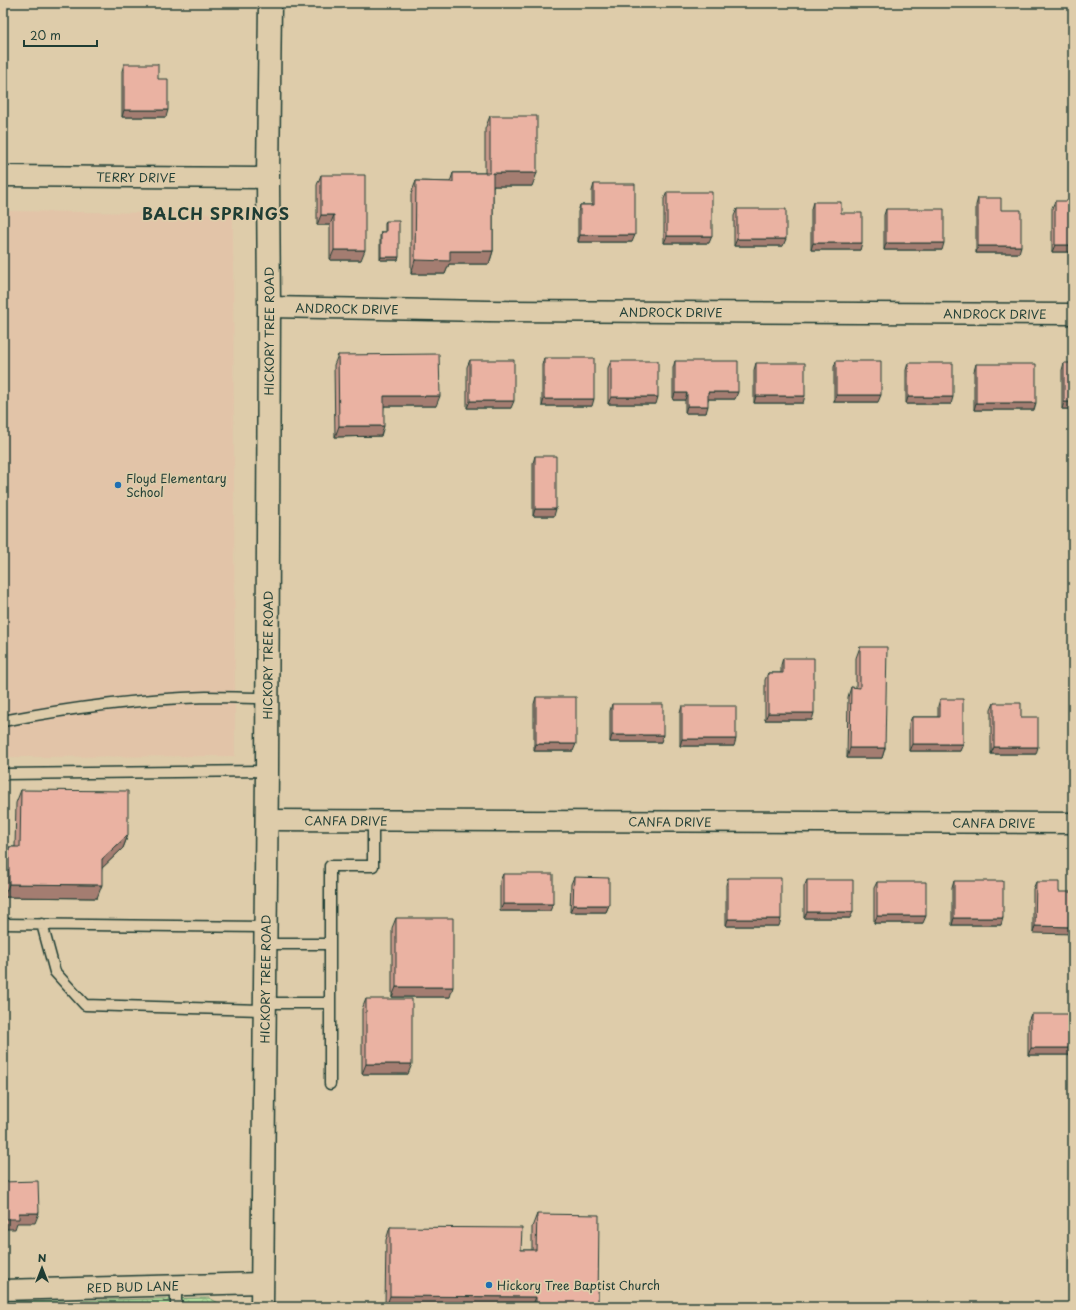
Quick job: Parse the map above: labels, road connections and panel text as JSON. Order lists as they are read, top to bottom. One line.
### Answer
{"streets":{"street":["TERRY DRIVE","ANDROCK DRIVE","HICKORY TREE ROAD","CANFA DRIVE","RED BUD LANE"]},"crossings":[["TERRY DRIVE","HICKORY TREE ROAD"],["ANDROCK DRIVE","HICKORY TREE ROAD"],["HICKORY TREE ROAD","CANFA DRIVE"],["HICKORY TREE ROAD","RED BUD LANE"]],"districts":["BALCH SPRINGS"],"places":["Floyd Elementary School","Hickory Tree Baptist Church"],"scale_bar":"20 m","north":"top"}
